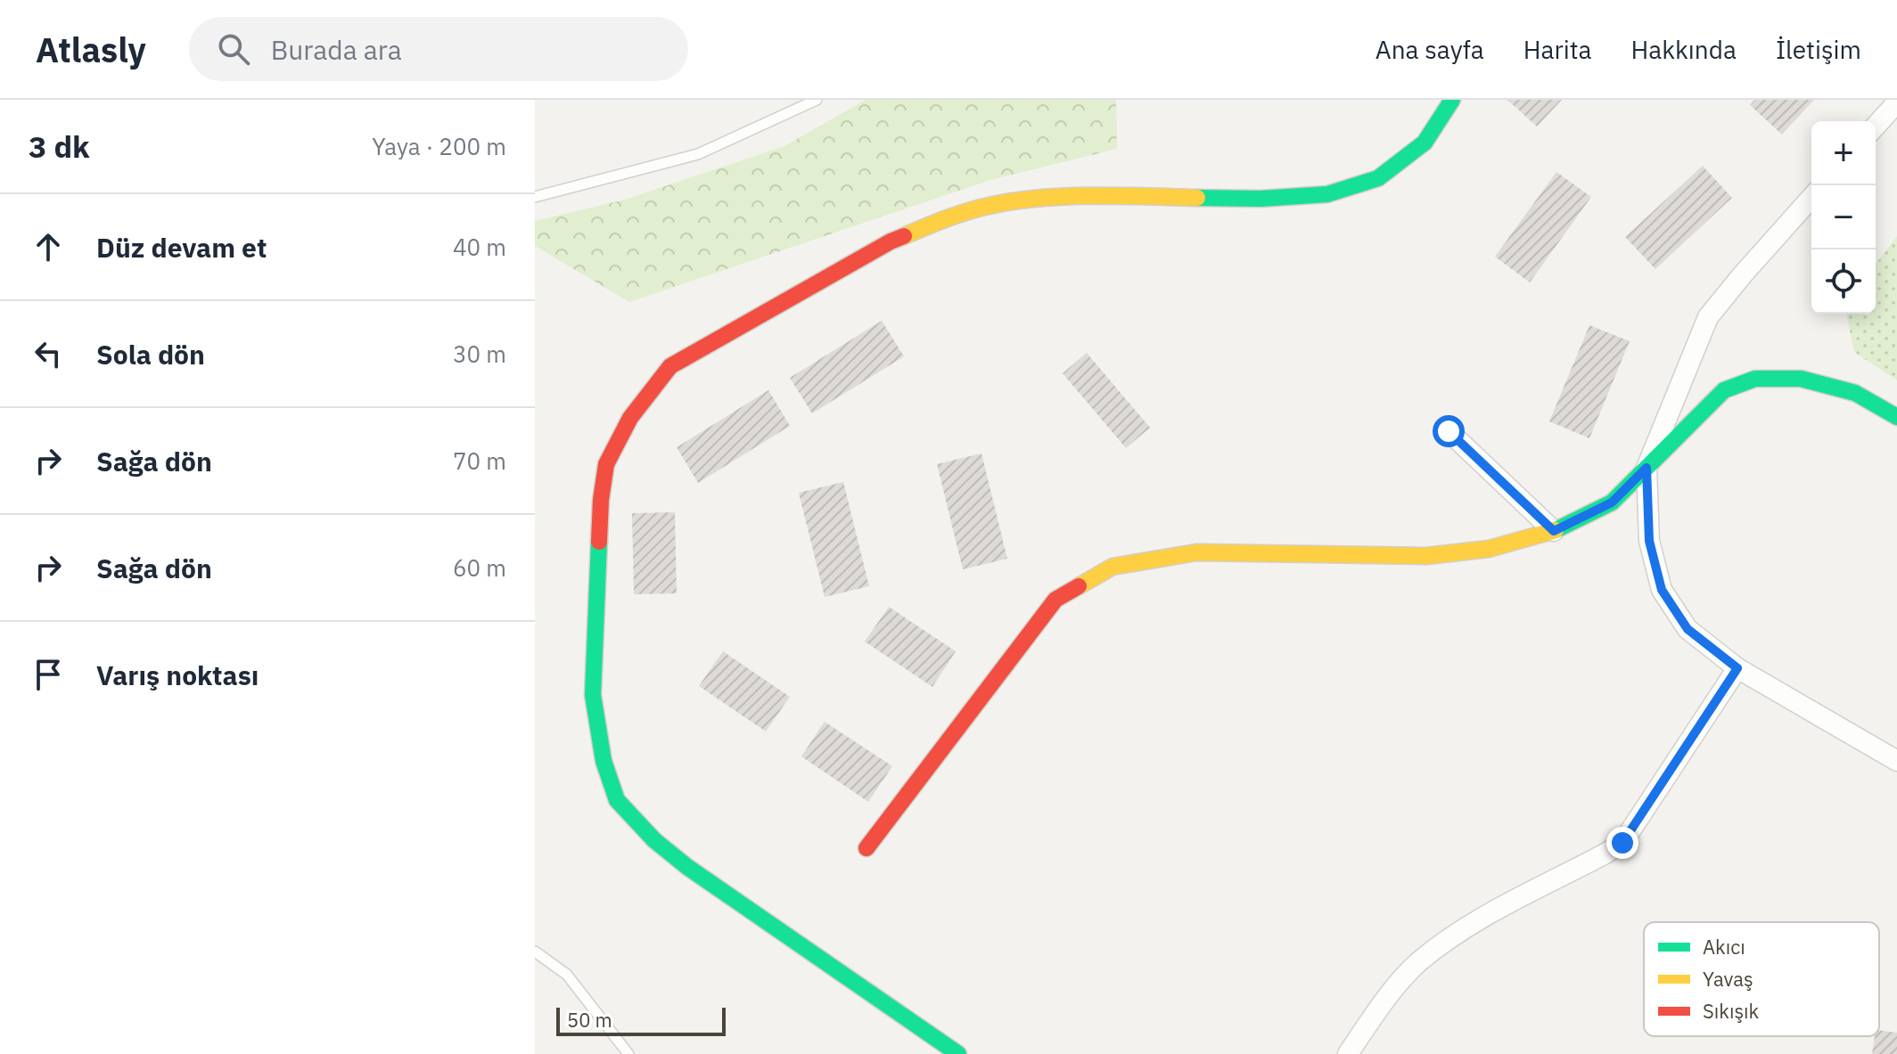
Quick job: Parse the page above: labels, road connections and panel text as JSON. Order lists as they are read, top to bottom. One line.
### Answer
{"legend":["Akıcı","Yavaş","Sıkışık"],"scale_bar":"50 m","page":{"header":"Atlasly","search":"Burada ara","nav":["Ana sayfa","Harita","Hakkında","İletişim"],"heading":["3 dk","Yaya · 200 m"],"map_buttons":["+","−"],"list":[["Düz devam et","40 m"],["Sola dön","30 m"],["Sağa dön","70 m"],["Sağa dön","60 m"],"Varış noktası"],"scale":"50 m"}}
